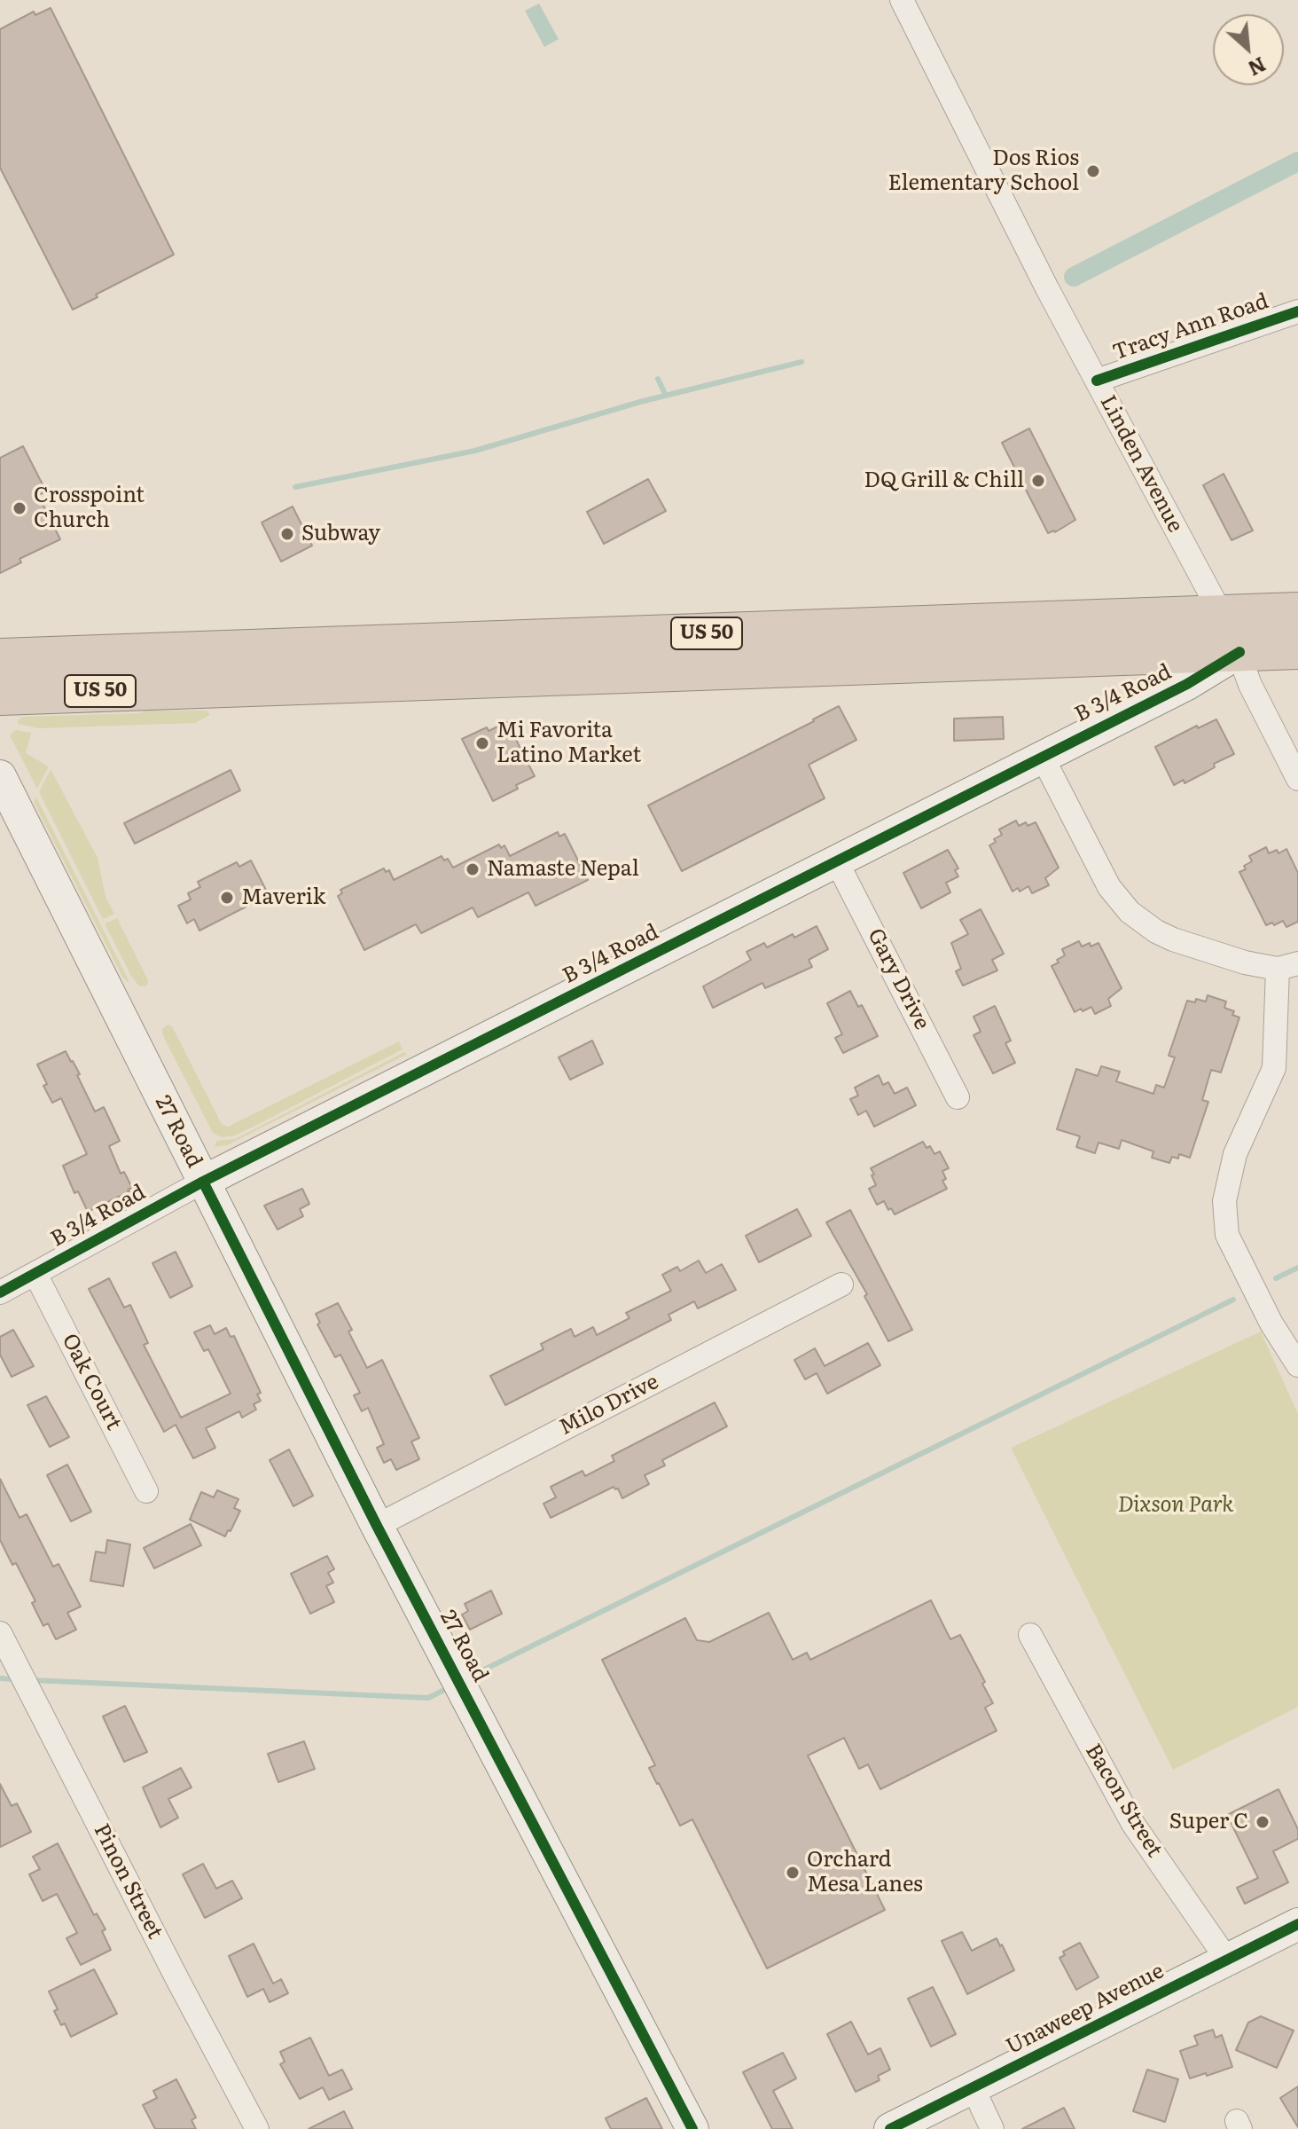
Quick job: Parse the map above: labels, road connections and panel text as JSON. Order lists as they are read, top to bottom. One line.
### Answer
{"streets":{"highway":["US 50"],"street":["Tracy Ann Road","Linden Avenue","B 3/4 Road","Gary Drive","27 Road","Oak Court","Milo Drive","Bacon Street","Pinon Street","Unaweep Avenue"]},"crossings":[["Tracy Ann Road","Linden Avenue"],["Linden Avenue","US 50"],["Linden Avenue","B 3/4 Road"],["US 50","B 3/4 Road"],["B 3/4 Road","Gary Drive"],["B 3/4 Road","27 Road"],["B 3/4 Road","Oak Court"],["27 Road","Milo Drive"],["Bacon Street","Unaweep Avenue"]],"parks":["Dixson Park"],"places":["Dos Rios Elementary School","DQ Grill & Chill","Crosspoint Church","Subway","Mi Favorita Latino Market","Namaste Nepal","Maverik","Super C","Orchard Mesa Lanes"],"north":"bottom right"}
